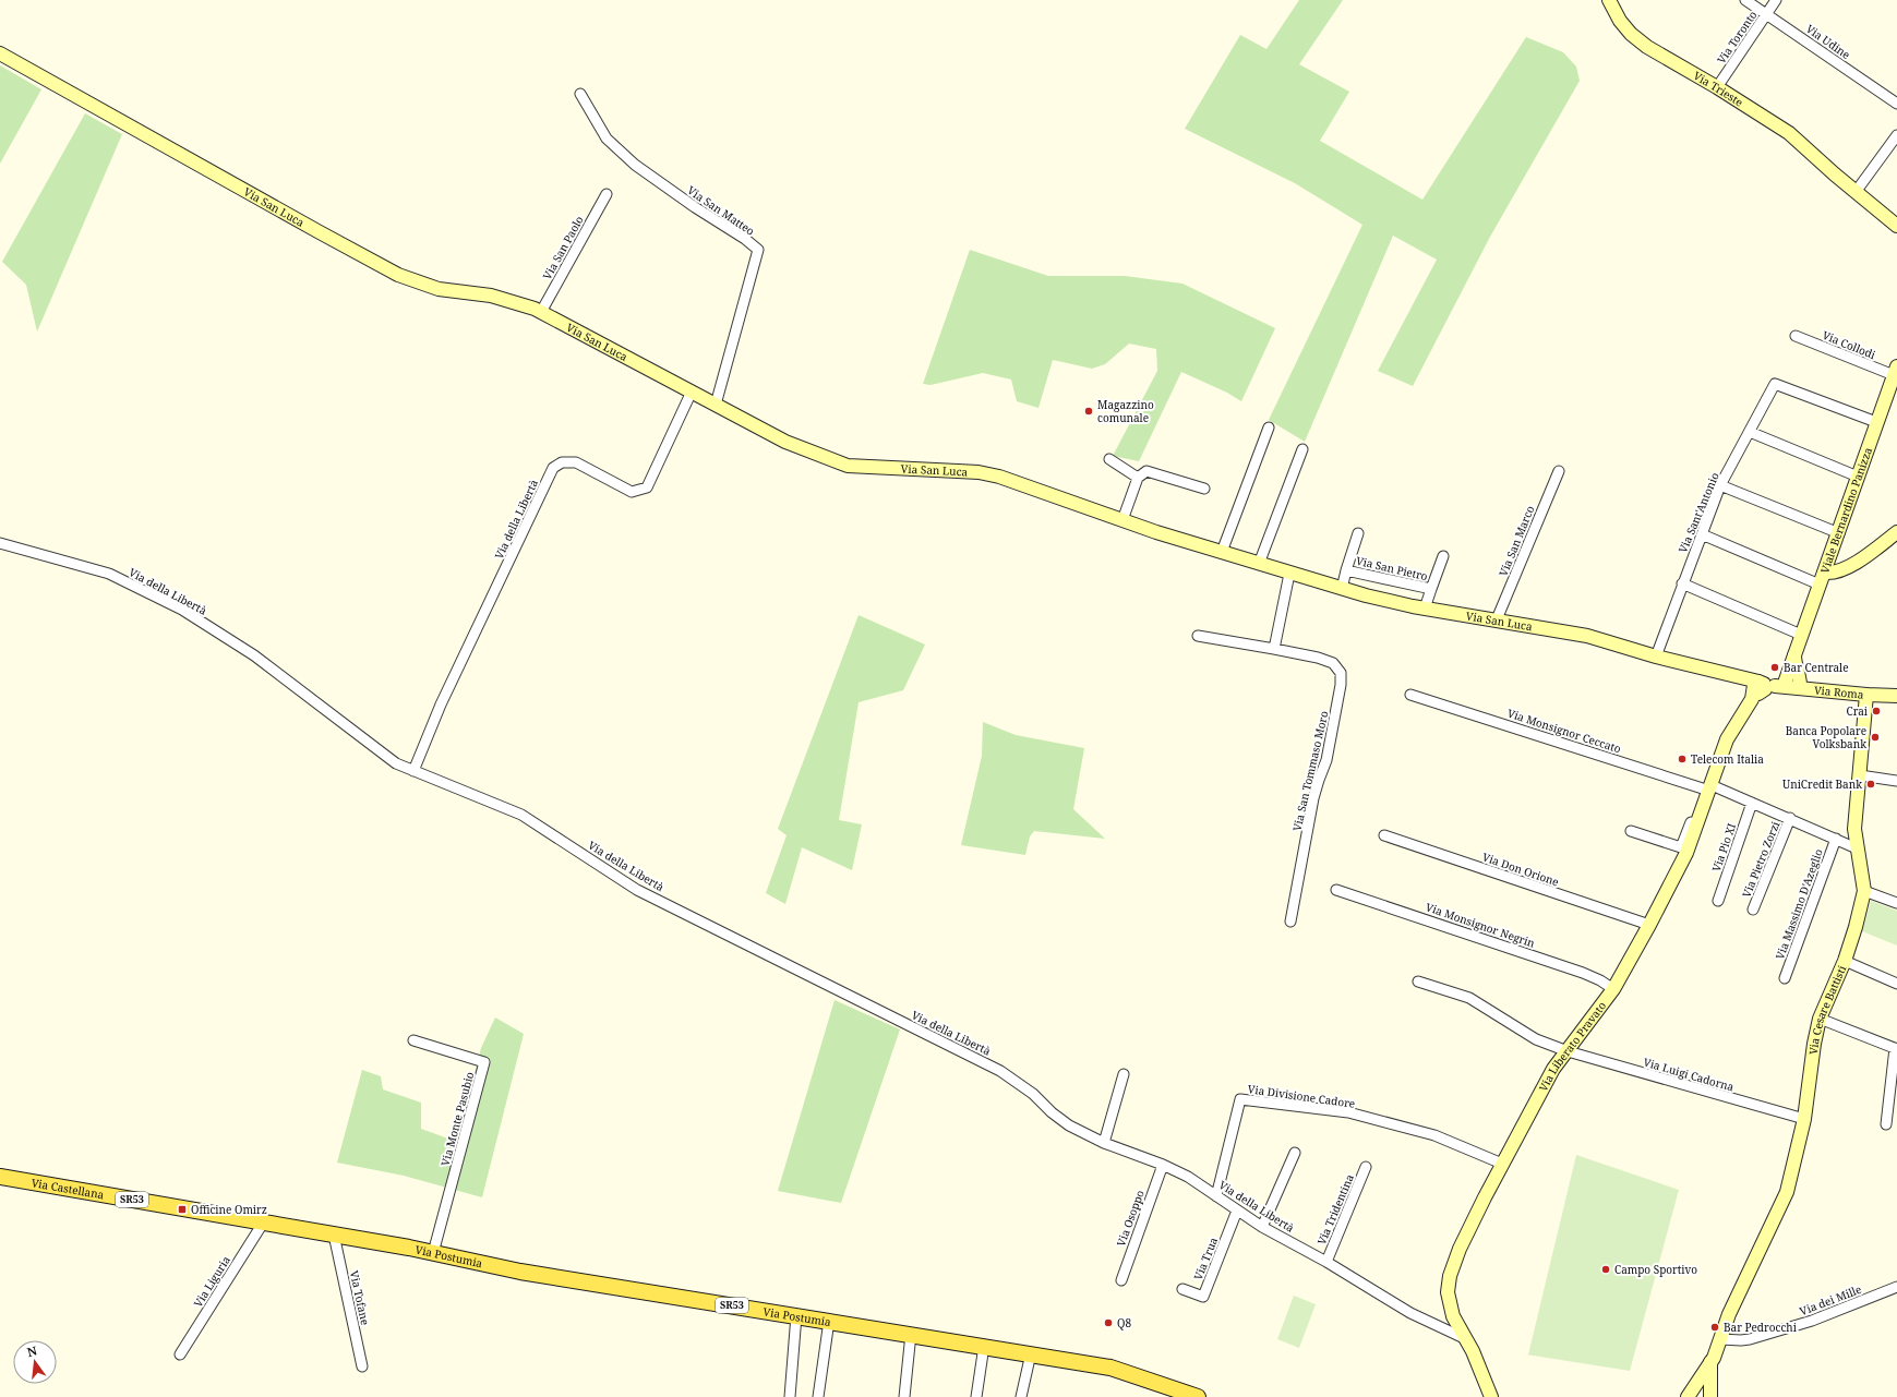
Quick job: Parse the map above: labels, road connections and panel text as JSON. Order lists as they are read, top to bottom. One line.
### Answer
{"streets":{"main road":["Via Castellana","SR53","Via Postumia"],"street":["Via Toronto","Via Udine","Via Trieste","Via San Luca","Via San Matteo","Via San Paolo","Via Collodi","Viale Bernardino Panizza","Via Sant'Antonio","Via della Libertà","Via San Marco","Via San Pietro","Via Roma","Via Monsignor Ceccato","Via San Tommaso Moro","Via Pio XI","Via Pietro Zorzi","Via Don Orione","Via Massimo D'Azeglio","Via Monsignor Negrin","Via Cesare Battisti","Via Liberato Pravato","Via Luigi Cadorna","Via Divisione Cadore","Via Monte Pasubio","Via Tridentina","Via Osoppo","Via Trua","Via Liguria","Via Tofane","Via dei Mille"]},"crossings":[["Via Toronto","Via Udine"],["Via Toronto","Via Trieste"],["Via San Luca","Via San Matteo"],["Via San Luca","Via San Paolo"],["Via San Luca","Via Sant'Antonio"],["Via San Luca","Via della Libertà"],["Via San Luca","Via San Marco"],["Via San Luca","Via San Pietro"],["Via San Luca","Via Roma"],["Via San Luca","Via Liberato Pravato"],["Via Collodi","Viale Bernardino Panizza"],["Viale Bernardino Panizza","Via Sant'Antonio"],["Viale Bernardino Panizza","Via Roma"],["Via della Libertà","Via Liberato Pravato"],["Via della Libertà","Via Divisione Cadore"],["Via della Libertà","Via Tridentina"],["Via della Libertà","Via Osoppo"],["Via della Libertà","Via Trua"],["Via Roma","Via Cesare Battisti"],["Via Roma","Via Liberato Pravato"],["Via Monsignor Ceccato","Via Pio XI"],["Via Monsignor Ceccato","Via Pietro Zorzi"],["Via Monsignor Ceccato","Via Massimo D'Azeglio"],["Via Monsignor Ceccato","Via Cesare Battisti"],["Via Monsignor Ceccato","Via Liberato Pravato"],["Via Don Orione","Via Liberato Pravato"],["Via Monsignor Negrin","Via Liberato Pravato"],["Via Cesare Battisti","Via Luigi Cadorna"],["Via Cesare Battisti","Via dei Mille"],["Via Liberato Pravato","Via Luigi Cadorna"],["Via Liberato Pravato","Via Divisione Cadore"],["Via Monte Pasubio","Via Postumia"],["Via Castellana","Via Postumia"],["Via Castellana","Via Liguria"],["Via Postumia","Via Liguria"],["Via Postumia","Via Tofane"]],"places":{"other":["Magazzino comunale","Bar Centrale","Crai","Banca Popolare Volksbank","Telecom Italia","UniCredit Bank","Campo Sportivo","Q8","Bar Pedrocchi"],"transit":["Officine Omirz"]},"north":"top"}
